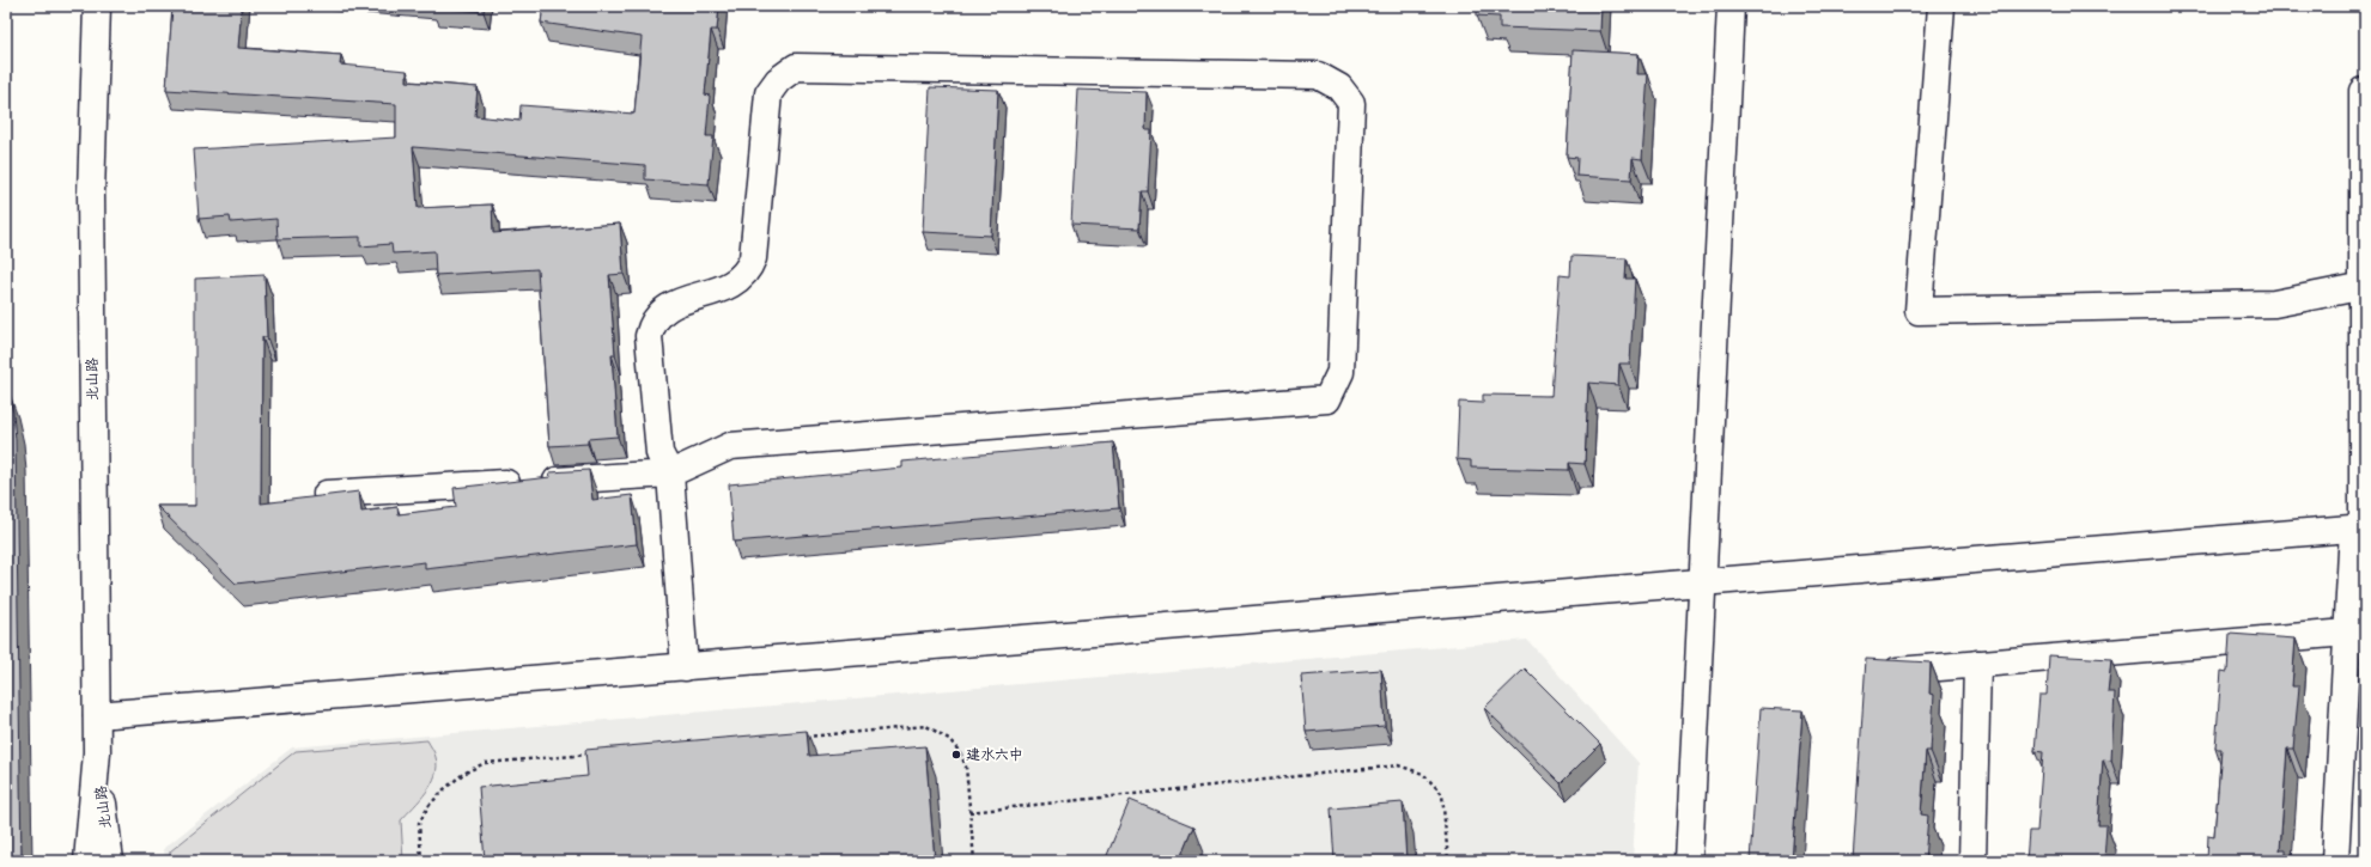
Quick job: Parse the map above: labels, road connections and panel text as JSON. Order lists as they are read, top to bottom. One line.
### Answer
{"streets":{"street":["北山路"]},"places":["建水六中"]}
